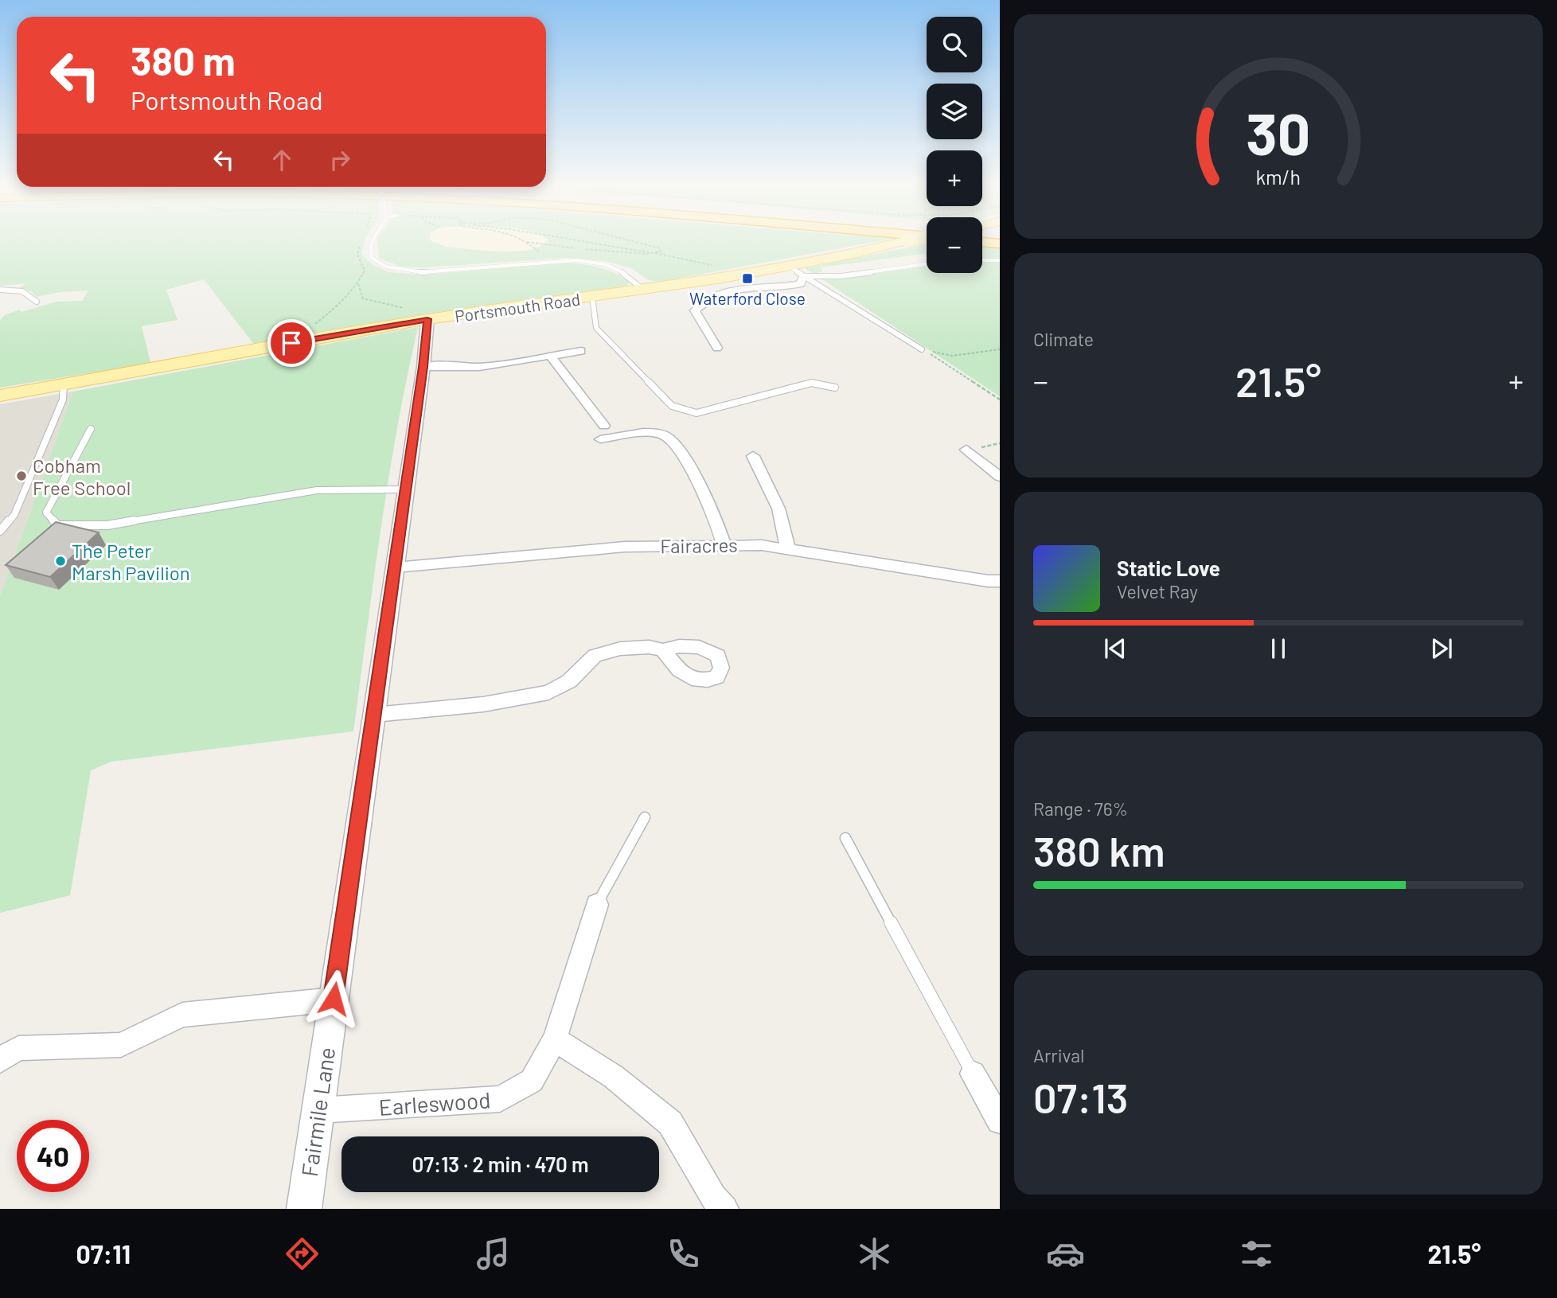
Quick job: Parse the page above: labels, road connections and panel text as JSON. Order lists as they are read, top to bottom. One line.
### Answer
{"streets":{"main road":["Portsmouth Road"],"street":["Fairacres","Earleswood","Fairmile Lane"]},"crossings":[["Portsmouth Road","Fairmile Lane"],["Fairacres","Fairmile Lane"],["Earleswood","Fairmile Lane"]],"places":{"transit":["Waterford Close"],"other":["Cobham Free School","The Peter Marsh Pavilion"]},"page":{"map_buttons":["+","−"],"turn":["380 m","Portsmouth Road"],"tile":["Climate",["Range · 76%","380 km"],["Arrival","07:13"]],"heat":["−","21.5°","+"],"song":["Static Love","Velvet Ray"],"limit":"40","trip":"07:13 · 2 min · 470 m","tabs":["07:11","21.5°"],"gauge":["30","km/h"]}}
